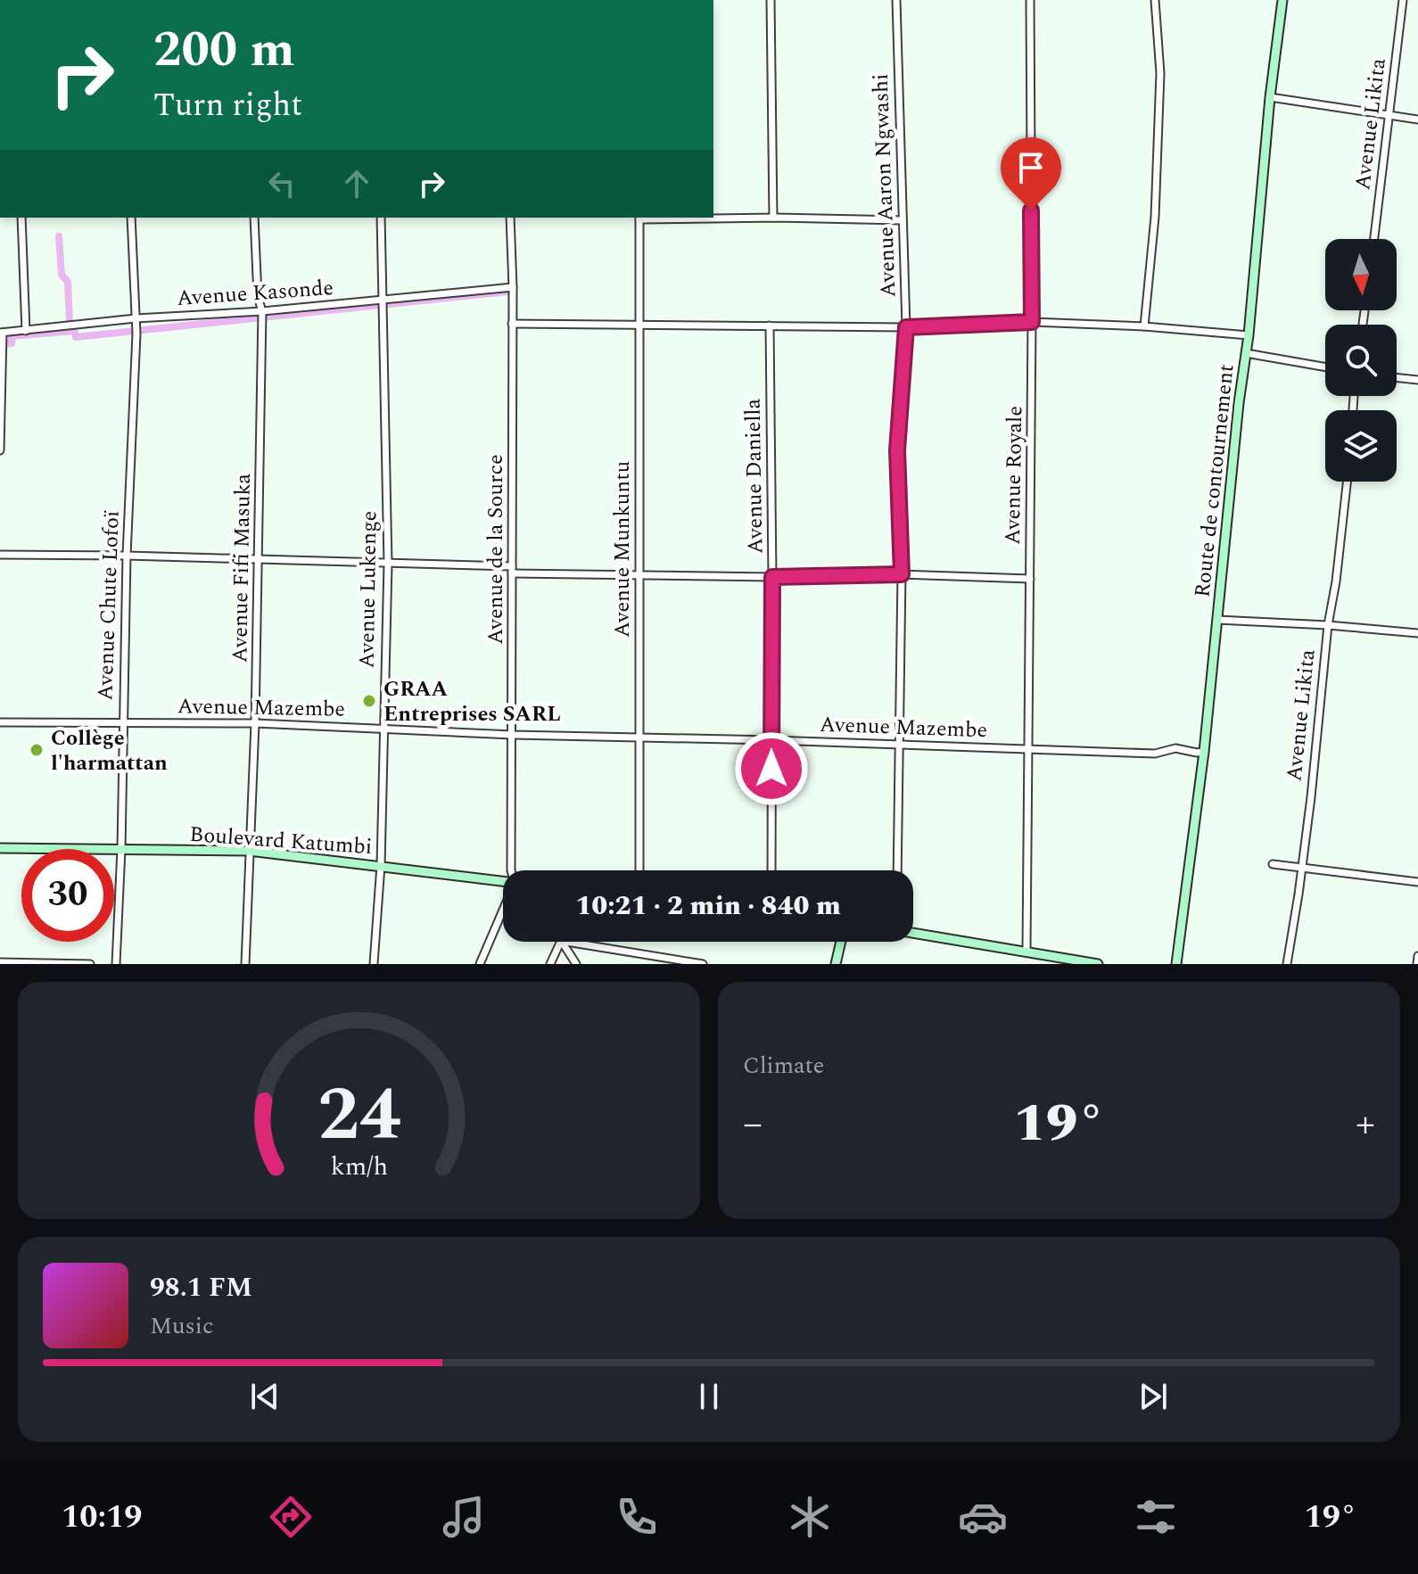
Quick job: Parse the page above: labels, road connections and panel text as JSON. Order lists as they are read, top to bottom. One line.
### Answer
{"streets":{"street":["Avenue Likita","Avenue Aaron Ngwashi","Avenue Kasonde","Avenue Royale","Avenue Daniella","Route de contournement","Avenue de la Source","Avenue Munkuntu","Avenue Fifi Masuka","Avenue Lukenge","Avenue Chute Lofoï","Avenue Mazembe","Boulevard Katumbi"]},"crossings":[["Avenue Aaron Ngwashi","Avenue Mazembe"],["Avenue Kasonde","Avenue de la Source"],["Avenue Kasonde","Avenue Fifi Masuka"],["Avenue Kasonde","Avenue Lukenge"],["Avenue Kasonde","Avenue Chute Lofoï"],["Avenue Royale","Avenue Mazembe"],["Avenue Daniella","Avenue Mazembe"],["Route de contournement","Avenue Mazembe"],["Avenue de la Source","Avenue Mazembe"],["Avenue Munkuntu","Avenue Mazembe"],["Avenue Fifi Masuka","Avenue Mazembe"],["Avenue Fifi Masuka","Boulevard Katumbi"],["Avenue Lukenge","Avenue Mazembe"],["Avenue Lukenge","Boulevard Katumbi"],["Avenue Chute Lofoï","Avenue Mazembe"],["Avenue Chute Lofoï","Boulevard Katumbi"]],"places":["GRAA Entreprises SARL","Collège l'harmattan"],"north":"bottom","page":{"turn":["200 m","Turn right"],"limit":"30","trip":"10:21 · 2 min · 840 m","tile":"Climate","heat":["−","19°","+"],"song":["98.1 FM","Music"],"tabs":["10:19","19°"],"gauge":["24","km/h"]}}
